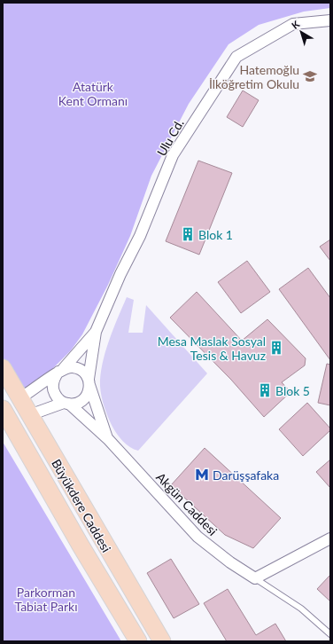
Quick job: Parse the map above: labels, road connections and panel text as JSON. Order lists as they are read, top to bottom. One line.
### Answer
{"streets":{"main road":["Büyükdere Caddesi"],"street":["Ulu Cd.","Akgün Caddesi"]},"crossings":[["Ulu Cd.","Akgün Caddesi"]],"parks":["Atatürk Kent Ormanı","Parkorman Tabiat Parkı"],"places":{"school or university":["Hatemoğlu İlköğretim Okulu"],"building":["Blok 1","Mesa Maslak Sosyal Tesis & Havuz","Blok 5"],"metro station":["Darüşşafaka"]},"north":"top left"}
